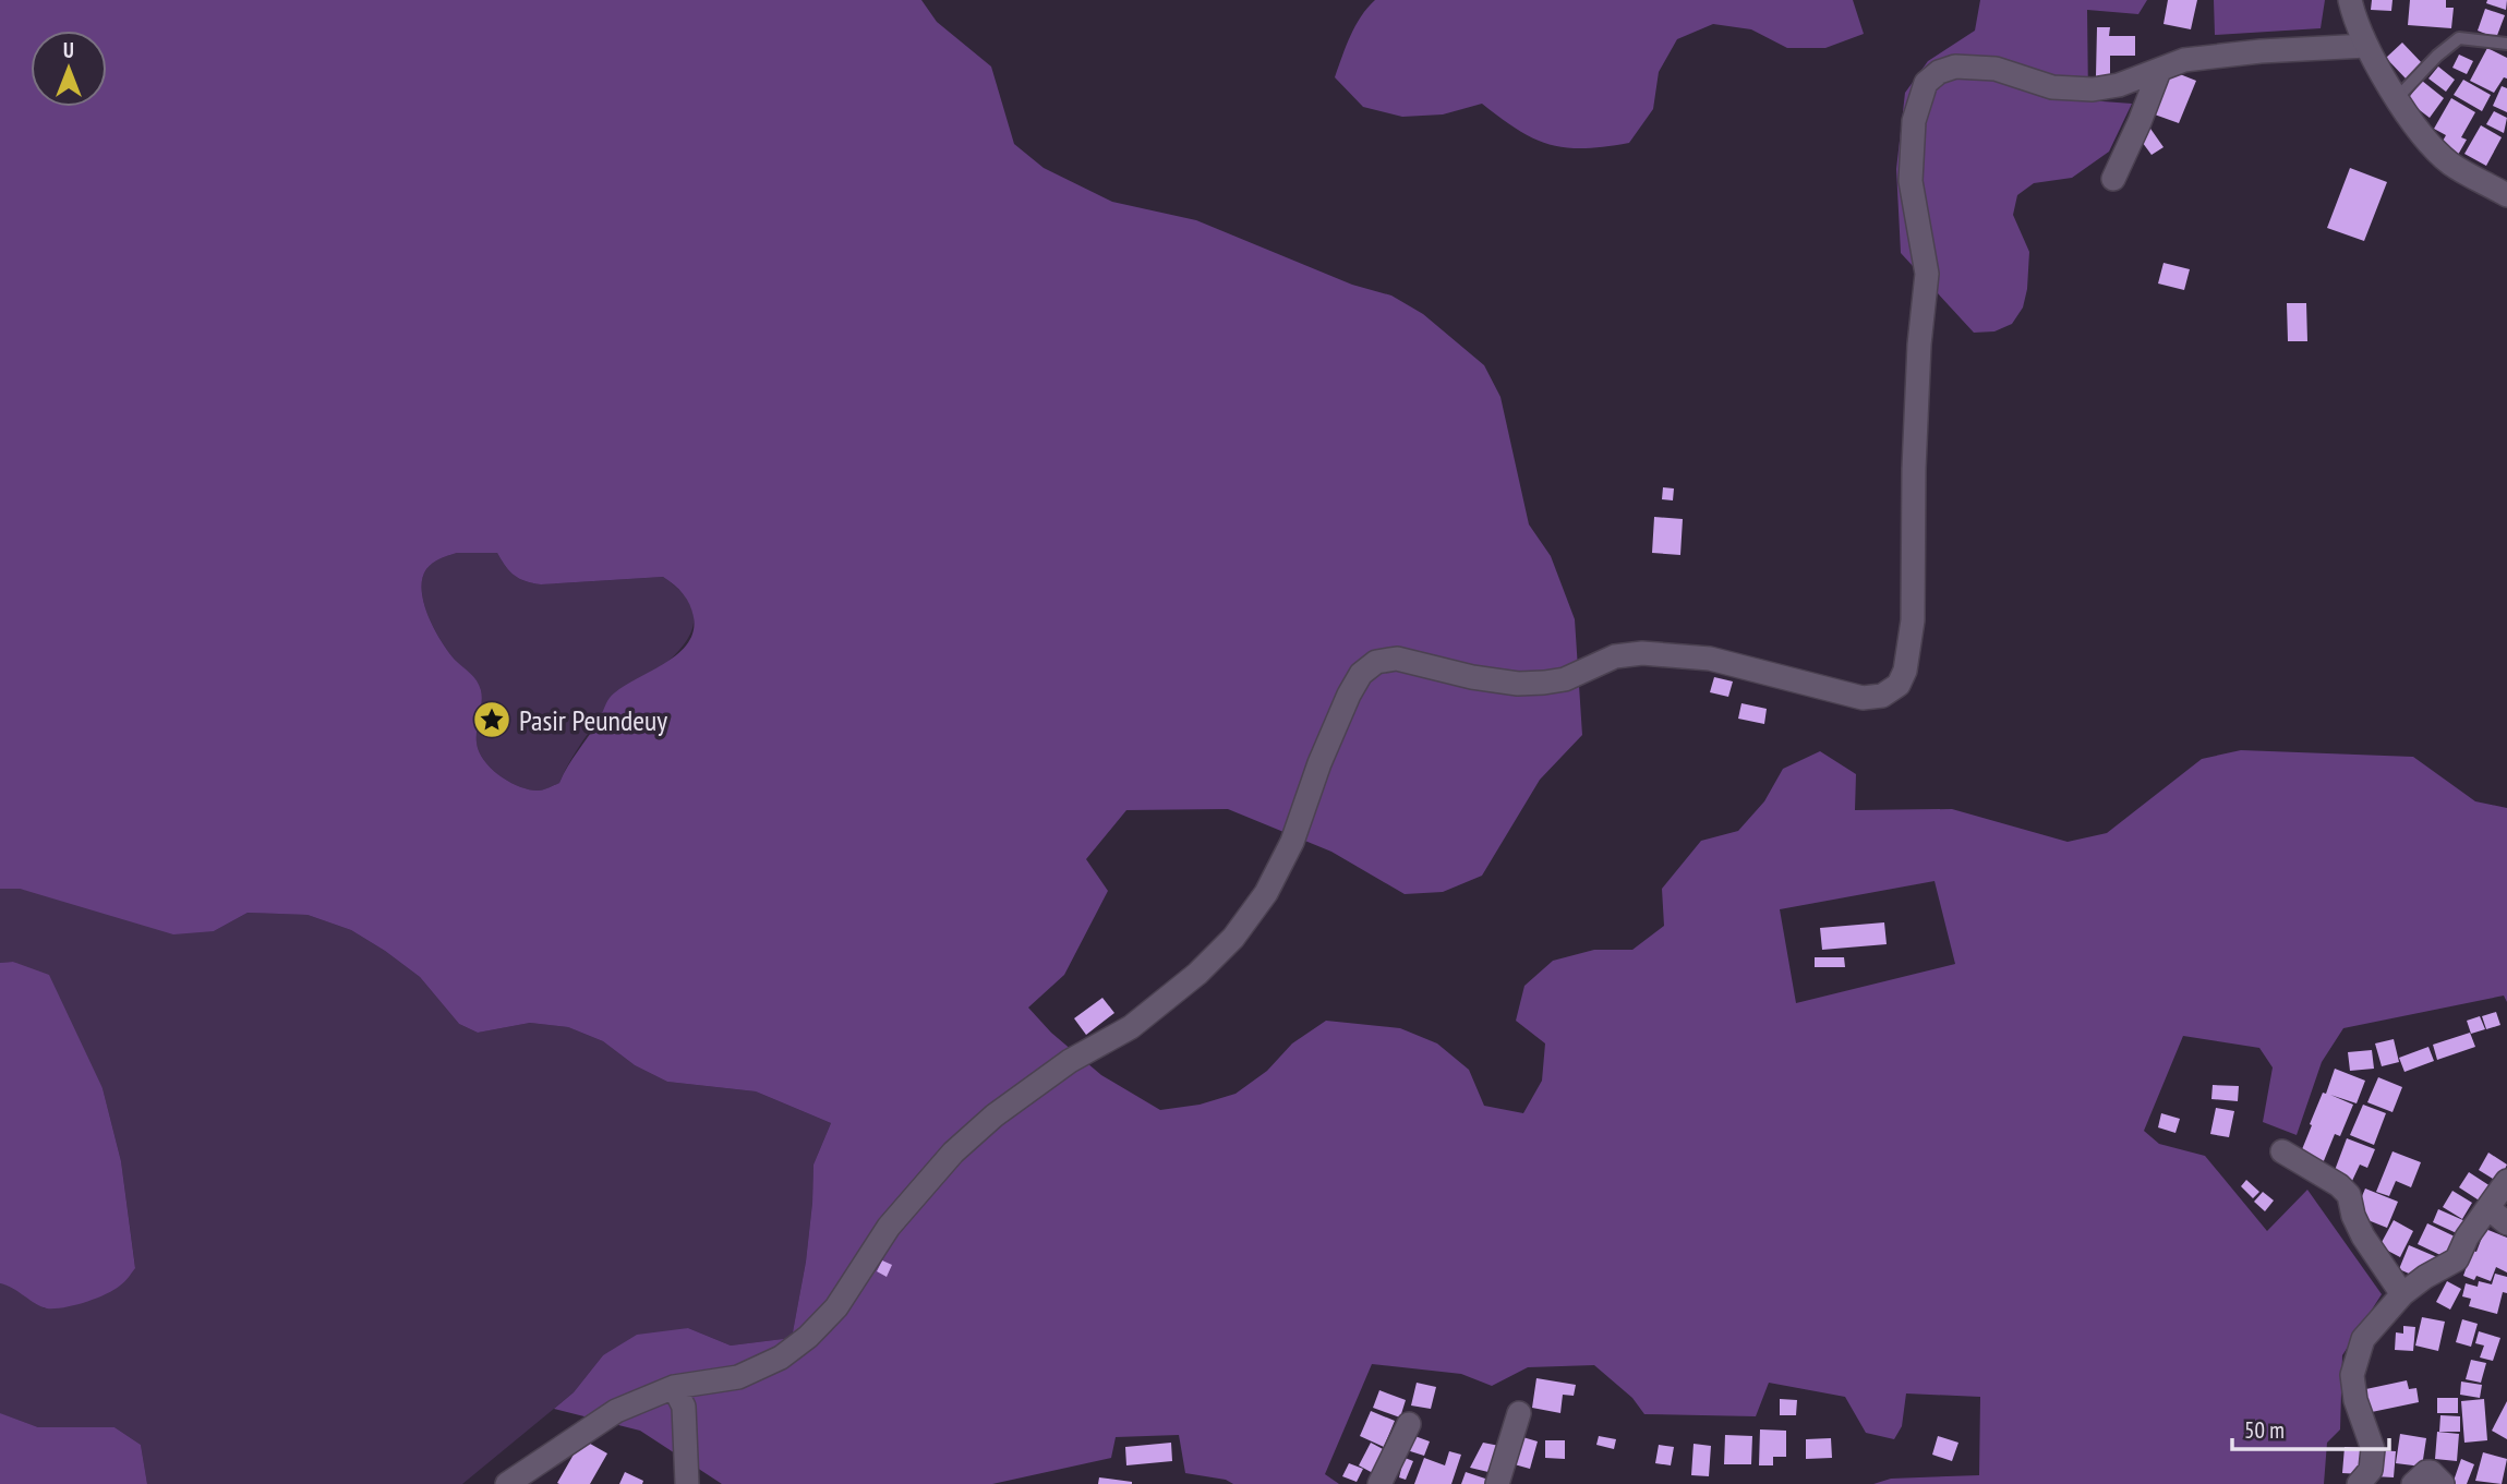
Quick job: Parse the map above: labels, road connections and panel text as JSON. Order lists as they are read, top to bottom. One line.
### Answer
{"places":{"place":["Pasir Peundeuy"]},"scale_bar":"50 m","north":"top"}
